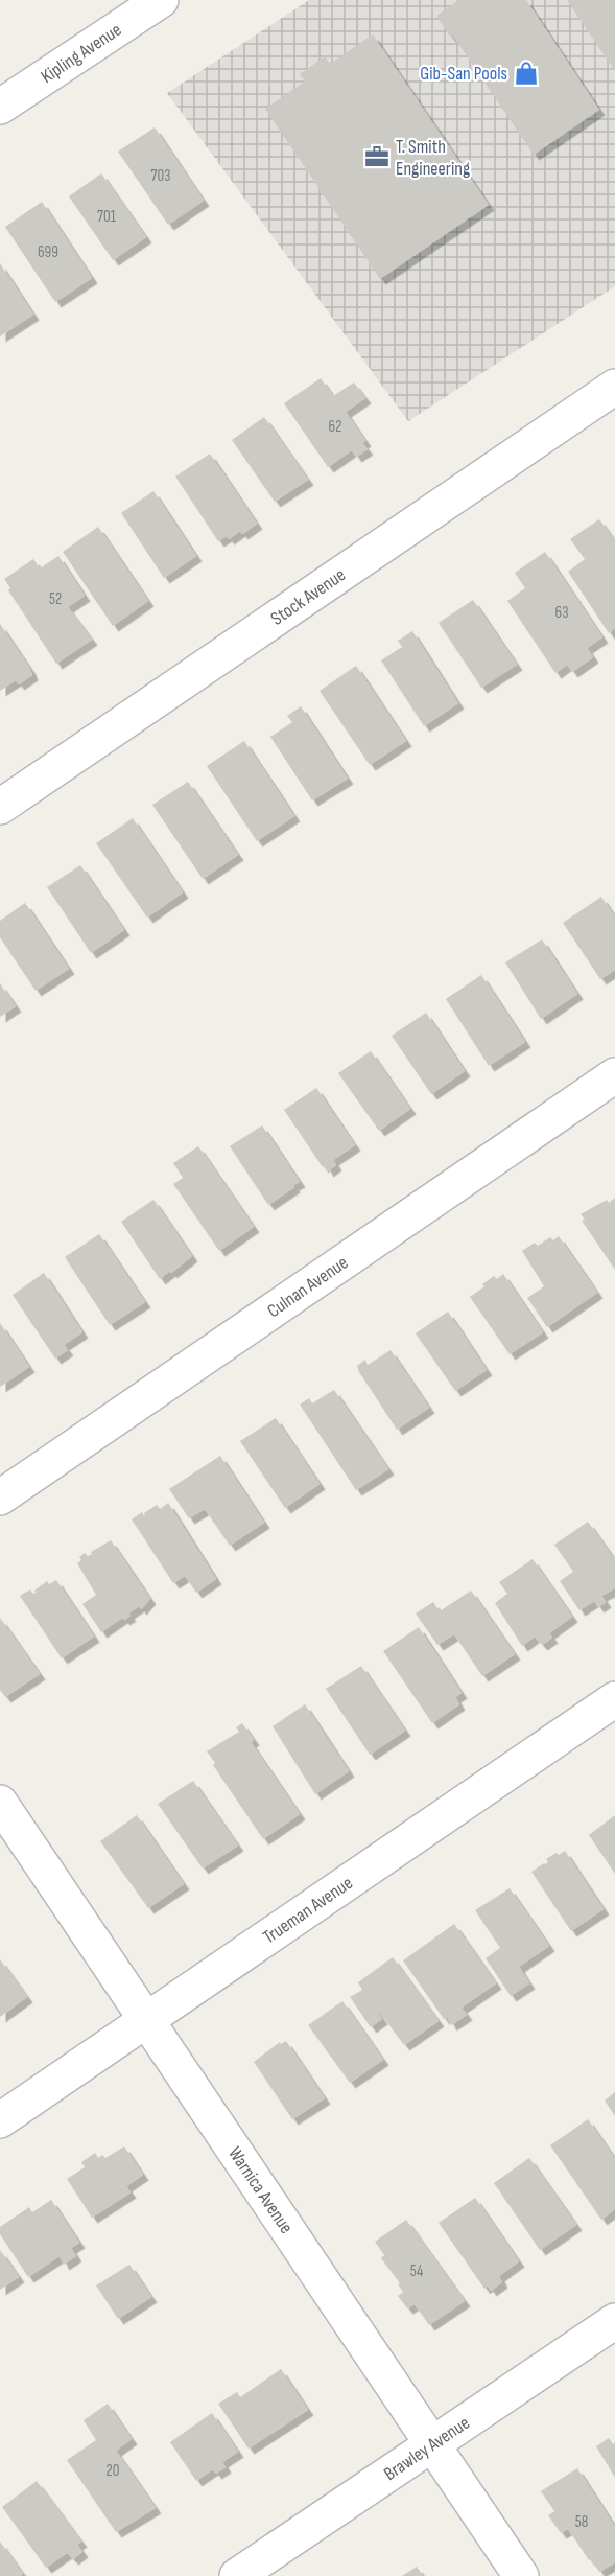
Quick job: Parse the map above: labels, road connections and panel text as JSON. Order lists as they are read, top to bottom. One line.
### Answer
{"streets":{"street":["Kipling Avenue","Stock Avenue","Culnan Avenue","Trueman Avenue","Warnica Avenue","Brawley Avenue"]},"crossings":[["Trueman Avenue","Warnica Avenue"],["Warnica Avenue","Brawley Avenue"]],"places":{"shop":["Gib-San Pools"],"office":["T. Smith Engineering"]},"house_numbers":["703","701","699","62","52","63","54","20","58"]}
